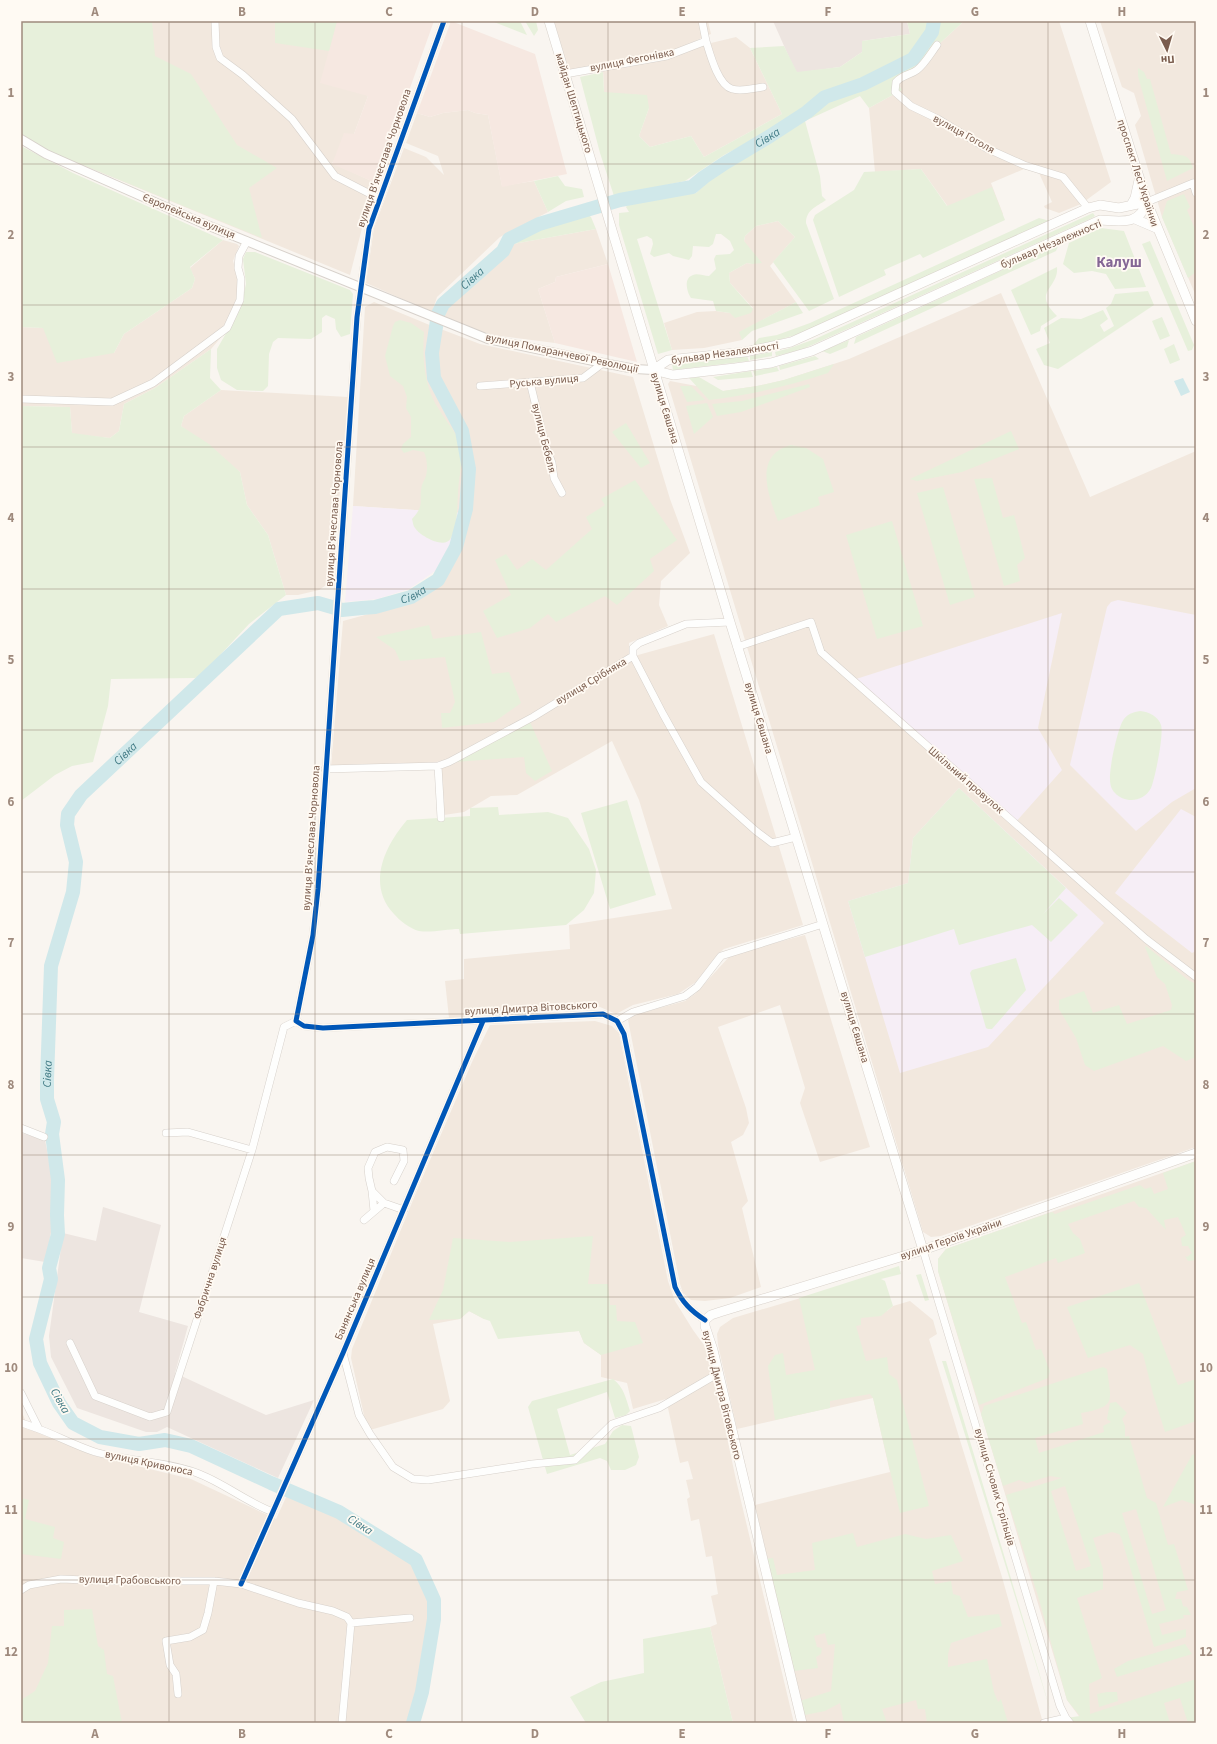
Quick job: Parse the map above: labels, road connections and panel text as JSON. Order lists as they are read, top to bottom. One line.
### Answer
{"streets":{"main road":["майдан Шептицького","проспект Лесі Українки","бульвар Незалежності","вулиця Євшана","вулиця Дмитра Вітовського","вулиця Героїв України"],"street":["вулиця Фегонівка","вулиця Гоголя","вулиця В'ячеслава Чорновола","Європейська вулиця","вулиця Помаранчевої Революції","Руська вулиця","вулиця Бебеля","вулиця Срібняка","Шкільний провулок","Фабрична вулиця","Банянська вулиця","вулиця Кривоноса","вулиця Січових Стрільців","вулиця Грабовського"]},"crossings":[["вулиця Фегонівка","майдан Шептицького"],["майдан Шептицького","вулиця Євшана"],["вулиця Гоголя","бульвар Незалежності"],["вулиця В'ячеслава Чорновола","Європейська вулиця"],["вулиця В'ячеслава Чорновола","вулиця Помаранчевої Революції"],["вулиця В'ячеслава Чорновола","вулиця Срібняка"],["вулиця В'ячеслава Чорновола","вулиця Дмитра Вітовського"],["вулиця В'ячеслава Чорновола","Фабрична вулиця"],["проспект Лесі Українки","бульвар Незалежності"],["Європейська вулиця","вулиця Помаранчевої Революції"],["бульвар Незалежності","вулиця Помаранчевої Революції"],["бульвар Незалежності","вулиця Євшана"],["вулиця Помаранчевої Революції","Руська вулиця"],["вулиця Помаранчевої Революції","вулиця Євшана"],["Руська вулиця","вулиця Бебеля"],["вулиця Євшана","вулиця Срібняка"],["вулиця Євшана","Шкільний провулок"],["вулиця Євшана","вулиця Героїв України"],["вулиця Євшана","вулиця Січових Стрільців"],["вулиця Дмитра Вітовського","вулиця Героїв України"],["вулиця Дмитра Вітовського","Фабрична вулиця"],["вулиця Дмитра Вітовського","Банянська вулиця"],["вулиця Героїв України","вулиця Січових Стрільців"],["Банянська вулиця","вулиця Кривоноса"],["Банянська вулиця","вулиця Грабовського"]],"districts":["Калуш"],"water":["Сівка"],"north":"bottom","grid":{"columns":["A","B","C","D","E","F","G","H"],"rows":["1","2","3","4","5","6","7","8","9","10","11","12"]}}
